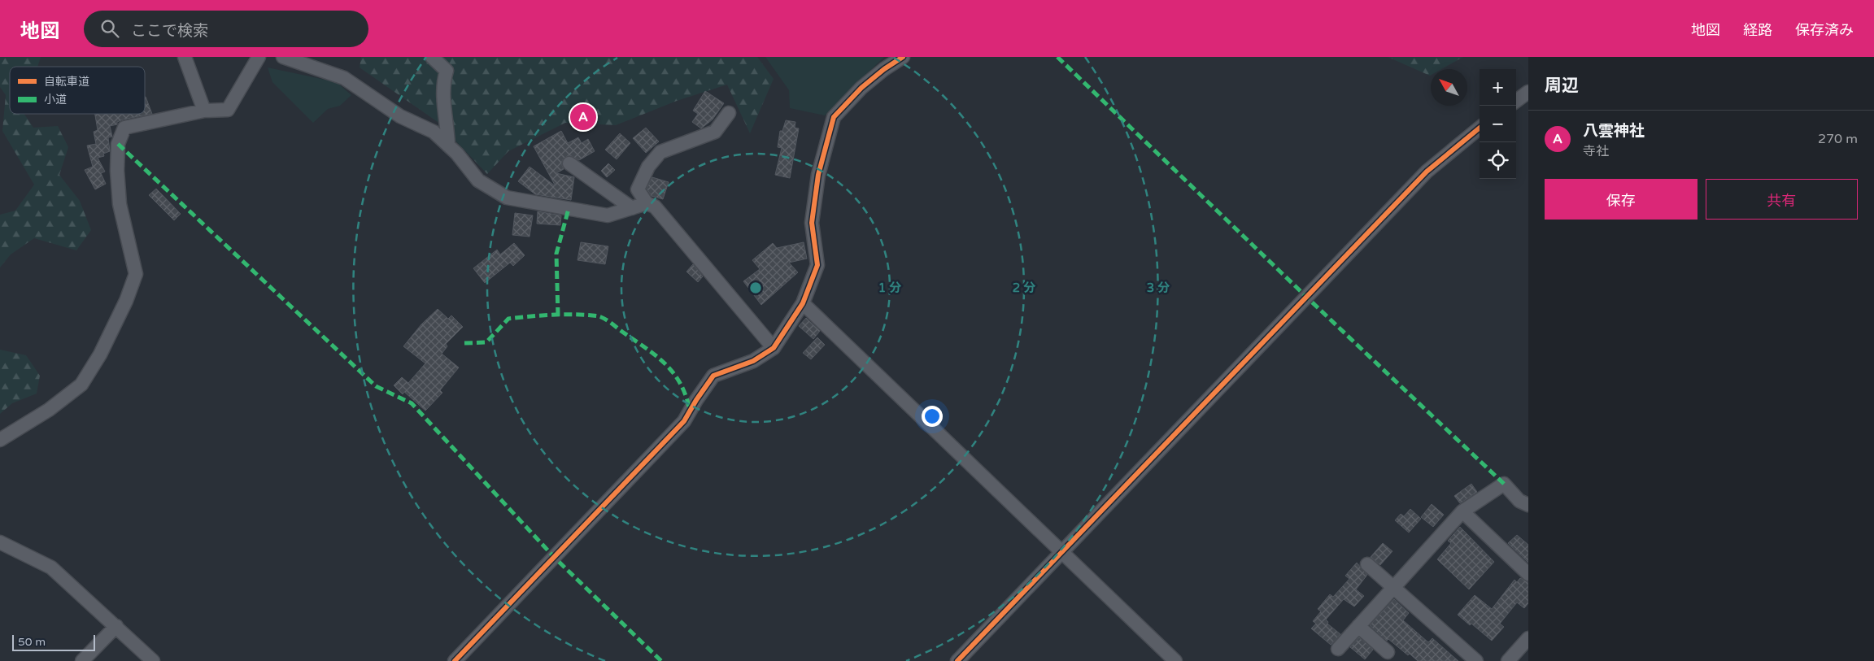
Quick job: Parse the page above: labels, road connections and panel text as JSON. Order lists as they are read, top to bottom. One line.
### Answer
{"legend":["自転車道","小道"],"scale_bar":"50 m","north":"top left","page":{"header":"地図","search":"ここで検索","nav":["地図","経路","保存済み"],"heading":"周辺","map_buttons":["+","−"],"pins":"A","list":[{"mark":"A","name":"八雲神社","note":"寺社","value":"270 m"}],"buttons":["保存","共有"],"scale":"50 m"},"rings":["1 分","2 分","3 分"]}
